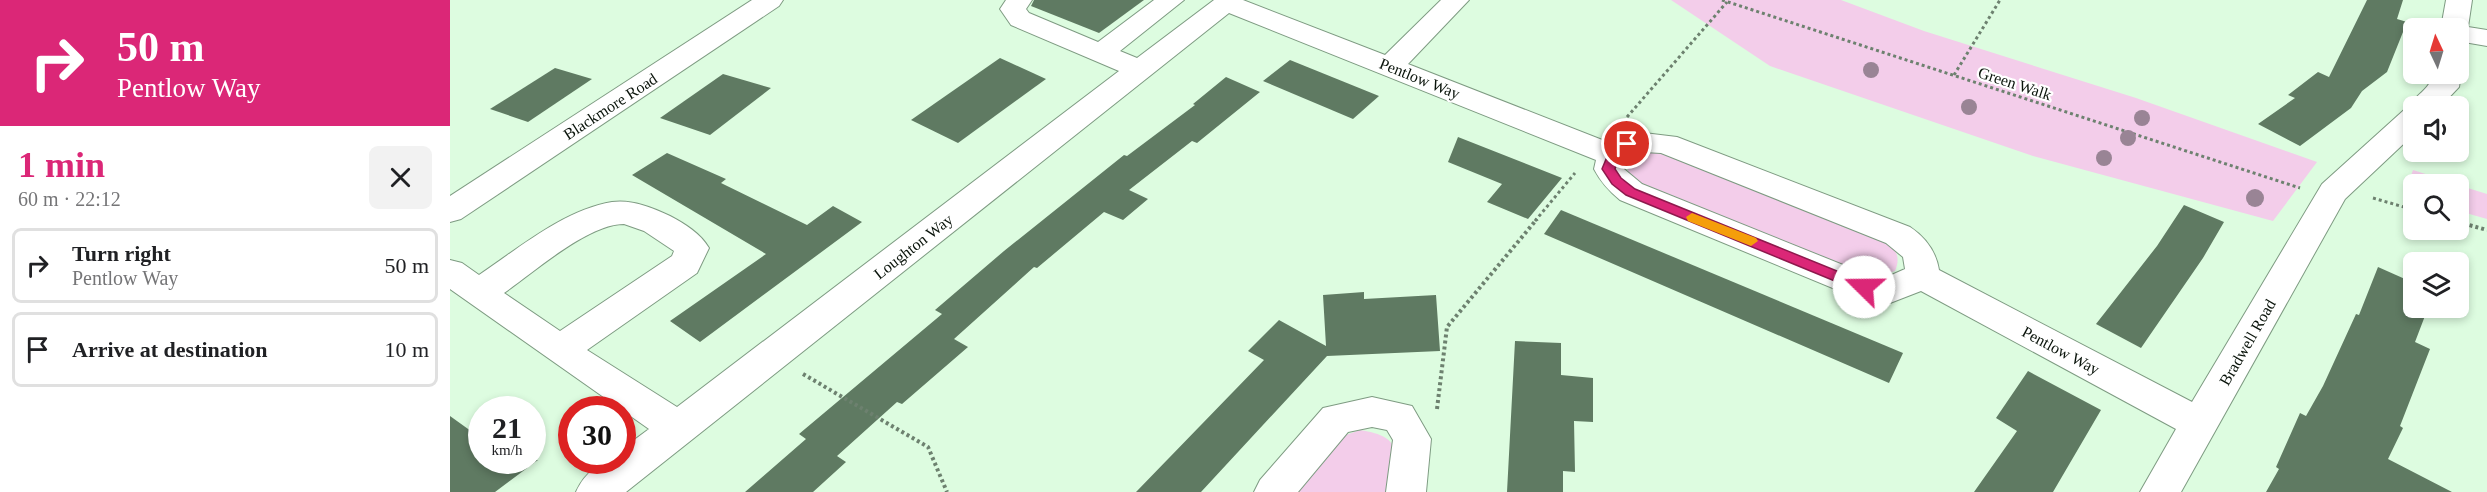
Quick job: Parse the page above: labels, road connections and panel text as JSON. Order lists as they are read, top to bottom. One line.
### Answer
{"streets":{"street":["Pentlow Way","Blackmore Road","Loughton Way","Bradwell Road"],"path":["Green Walk"]},"crossings":[["Pentlow Way","Loughton Way"],["Pentlow Way","Bradwell Road"],["Green Walk","Bradwell Road"]],"north":"top","page":{"turn":["50 m","Pentlow Way"],"heading":["1 min","60 m · 22:12"],"list":[{"name":"Turn right","note":"Pentlow Way","value":"50 m"},{"name":"Arrive at destination","value":"10 m"}],"speed":"21 km/h","limit":"30"}}
